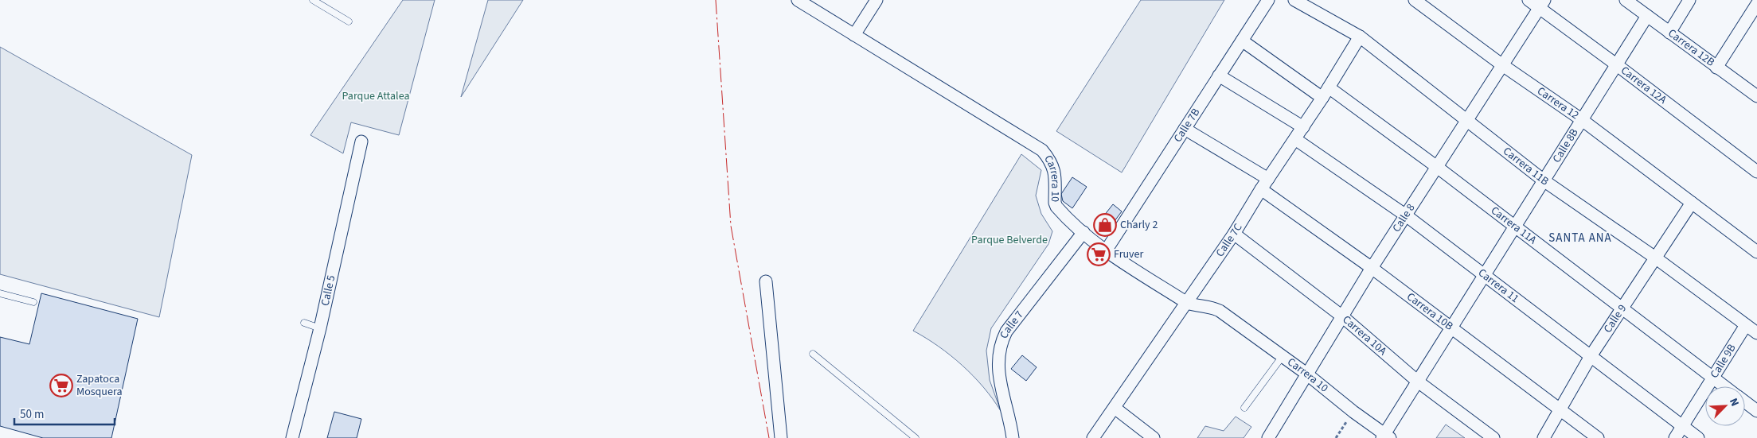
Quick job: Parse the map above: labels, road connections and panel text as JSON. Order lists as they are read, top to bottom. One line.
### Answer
{"streets":{"street":["Carrera 12B","Carrera 12A","Carrera 12","Calle 7B","Calle 8B","Carrera 11B","Carrera 10","Calle 8","Carrera 11A","Calle 7C","Carrera 11","Calle 5","Carrera 10B","Calle 9","Calle 7","Carrera 10A","Calle 9B"]},"crossings":[["Carrera 12B","Calle 8B"],["Carrera 12A","Calle 8B"],["Carrera 12A","Calle 8"],["Carrera 12","Calle 8B"],["Carrera 12","Calle 8"],["Carrera 12","Calle 9"],["Calle 7B","Carrera 10"],["Calle 7B","Carrera 11A"],["Calle 7B","Carrera 10B"],["Calle 8B","Carrera 11B"],["Calle 8B","Carrera 10"],["Calle 8B","Carrera 11A"],["Calle 8B","Carrera 11"],["Calle 8B","Carrera 10B"],["Calle 8B","Carrera 10A"],["Carrera 11B","Calle 8"],["Carrera 11B","Calle 7C"],["Carrera 11B","Calle 9"],["Carrera 11B","Calle 9B"],["Carrera 10","Calle 8"],["Carrera 10","Calle 7C"],["Carrera 10","Calle 7"],["Calle 8","Carrera 11A"],["Calle 8","Carrera 11"],["Calle 8","Carrera 10B"],["Calle 8","Carrera 10A"],["Carrera 11A","Calle 7C"],["Carrera 11A","Calle 9"],["Carrera 11A","Calle 9B"],["Calle 7C","Carrera 11"],["Calle 7C","Carrera 10B"],["Calle 7C","Carrera 10A"],["Carrera 11","Calle 9"],["Carrera 11","Calle 9B"],["Carrera 10B","Calle 9"]],"districts":["SANTA ANA"],"parks":["Parque Attalea","Parque Belverde"],"places":{"shop":["Charly 2"],"supermarket":["Fruver","Zapatoca Mosquera"]},"scale_bar":"50 m","north":"top right"}
